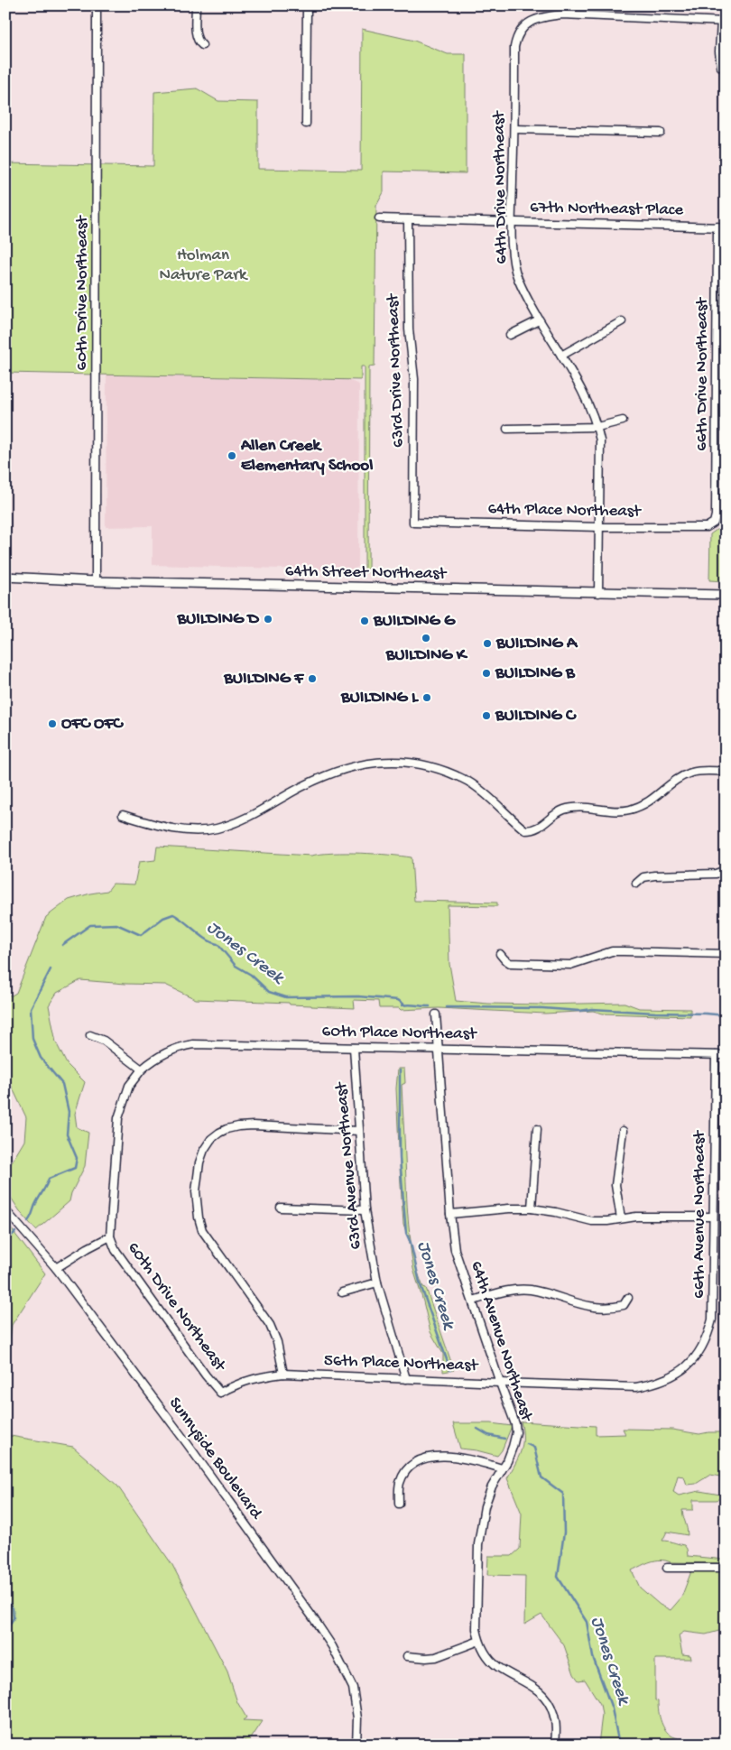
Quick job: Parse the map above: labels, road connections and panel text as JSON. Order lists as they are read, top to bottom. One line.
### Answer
{"streets":{"main road":["64th Street Northeast"],"street":["64th Drive Northeast","67th Northeast Place","60th Drive Northeast","63rd Drive Northeast","66th Drive Northeast","64th Place Northeast","60th Place Northeast","63rd Avenue Northeast","66th Avenue Northeast","64th Avenue Northeast","56th Place Northeast","Sunnyside Boulevard"]},"crossings":[["64th Drive Northeast","67th Northeast Place"],["64th Drive Northeast","64th Place Northeast"],["64th Drive Northeast","64th Street Northeast"],["67th Northeast Place","63rd Drive Northeast"],["67th Northeast Place","66th Drive Northeast"],["60th Drive Northeast","64th Street Northeast"],["60th Drive Northeast","60th Place Northeast"],["60th Drive Northeast","56th Place Northeast"],["60th Drive Northeast","Sunnyside Boulevard"],["63rd Drive Northeast","64th Place Northeast"],["66th Drive Northeast","64th Place Northeast"],["60th Place Northeast","63rd Avenue Northeast"],["60th Place Northeast","66th Avenue Northeast"],["60th Place Northeast","64th Avenue Northeast"],["63rd Avenue Northeast","56th Place Northeast"],["66th Avenue Northeast","56th Place Northeast"],["64th Avenue Northeast","56th Place Northeast"]],"water":["Jones Creek"],"parks":["Holman Nature Park"],"places":["Allen Creek Elementary School","BUILDING D","BUILDING G","BUILDING K","BUILDING A","BUILDING B","BUILDING F","BUILDING L","BUILDING C","OFC OFC"]}
